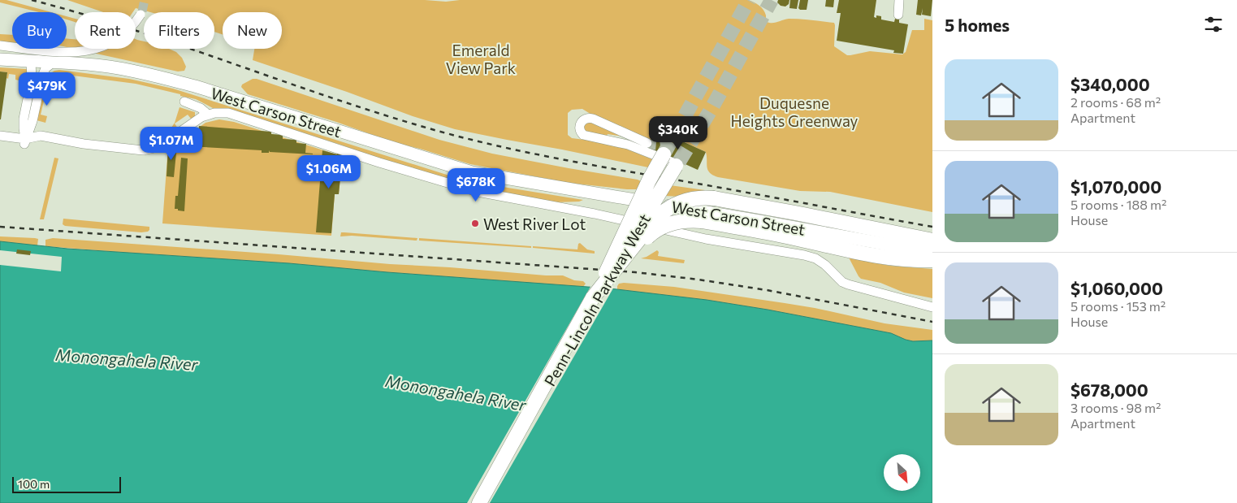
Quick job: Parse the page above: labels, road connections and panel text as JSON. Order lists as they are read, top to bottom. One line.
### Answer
{"streets":{"highway":["Penn-Lincoln Parkway West"],"main road":["West Carson Street"]},"water":["Monongahela River"],"parks":["Emerald View Park","Duquesne Heights Greenway"],"places":["West River Lot"],"scale_bar":"100 m","north":"bottom right","page":{"heading":"5 homes","chip":["Buy","Rent","Filters","New"],"list":[{"name":"$340,000","note":"2 rooms · 68 m² · Apartment"},{"name":"$1,070,000","note":"5 rooms · 188 m² · House"},{"name":"$1,060,000","note":"5 rooms · 153 m² · House"},{"name":"$678,000","note":"3 rooms · 98 m² · Apartment"}],"price":["$479K","$340K","$1.07M","$1.06M","$678K"],"scale":"100 m"}}
